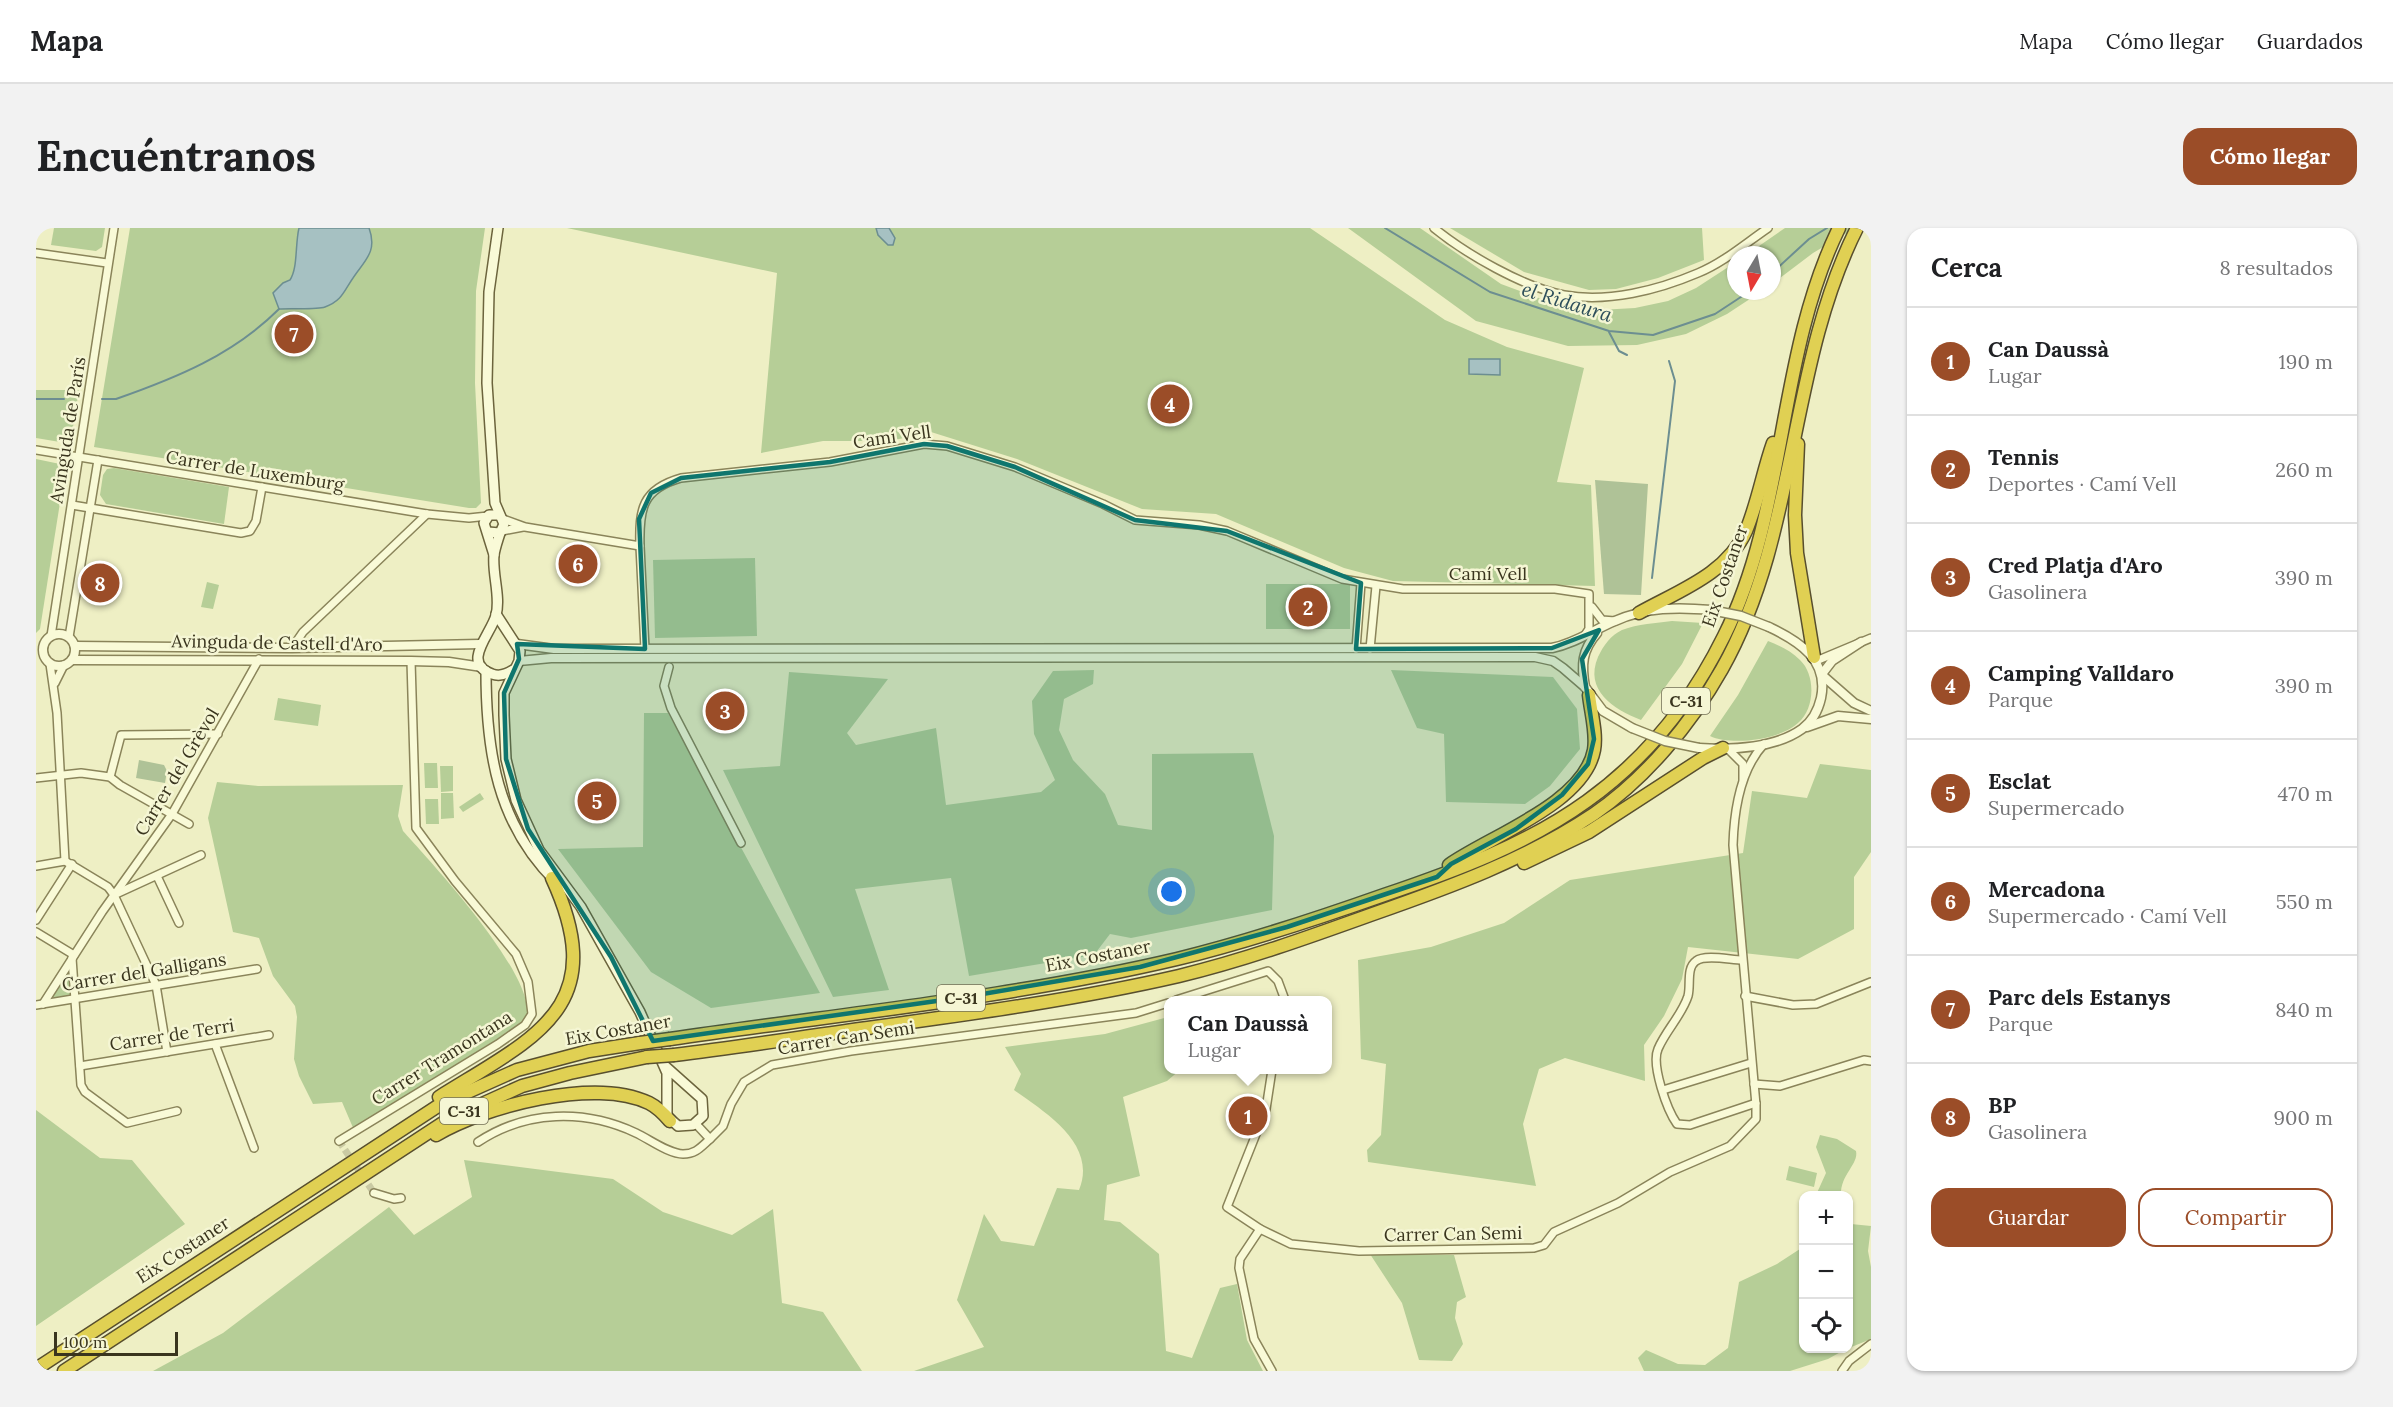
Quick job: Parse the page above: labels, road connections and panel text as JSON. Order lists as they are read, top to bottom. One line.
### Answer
{"streets":{"highway":["Eix Costaner","C-31"],"street":["Avinguda de París","Camí Vell","Carrer de Luxemburg","Avinguda de Castell d'Aro","Carrer del Grèvol","Carrer del Galligans","Carrer de Terri","Carrer Can Semi","Carrer Tramontana"]},"crossings":[["Avinguda de París","Carrer de Luxemburg"],["Avinguda de París","Avinguda de Castell d'Aro"],["Camí Vell","C-31"],["Camí Vell","Carrer Can Semi"],["Eix Costaner","C-31"],["Avinguda de Castell d'Aro","Carrer del Grèvol"],["Avinguda de Castell d'Aro","Carrer Tramontana"],["C-31","Carrer Can Semi"],["Carrer del Grèvol","Carrer del Galligans"]],"water":["el Ridaura"],"scale_bar":"100 m","north":"bottom","page":{"header":"Mapa","nav":["Mapa","Cómo llegar","Guardados"],"buttons":["Cómo llegar",["Guardar","Compartir"]],"title":"Encuéntranos","heading":["Cerca","8 resultados"],"list":[{"mark":"1","name":"Can Daussà","note":"Lugar","value":"190 m"},{"mark":"2","name":"Tennis","note":"Deportes · Camí Vell","value":"260 m"},{"mark":"3","name":"Cred Platja d'Aro","note":"Gasolinera","value":"390 m"},{"mark":"4","name":"Camping Valldaro","note":"Parque","value":"390 m"},{"mark":"5","name":"Esclat","note":"Supermercado","value":"470 m"},{"mark":"6","name":"Mercadona","note":"Supermercado · Camí Vell","value":"550 m"},{"mark":"7","name":"Parc dels Estanys","note":"Parque","value":"840 m"},{"mark":"8","name":"BP","note":"Gasolinera","value":"900 m"}],"pins":["7","4","6","8","2","3","5","1"],"popup":["Can Daussà","Lugar"],"map_buttons":["+","−"],"scale":"100 m"}}
